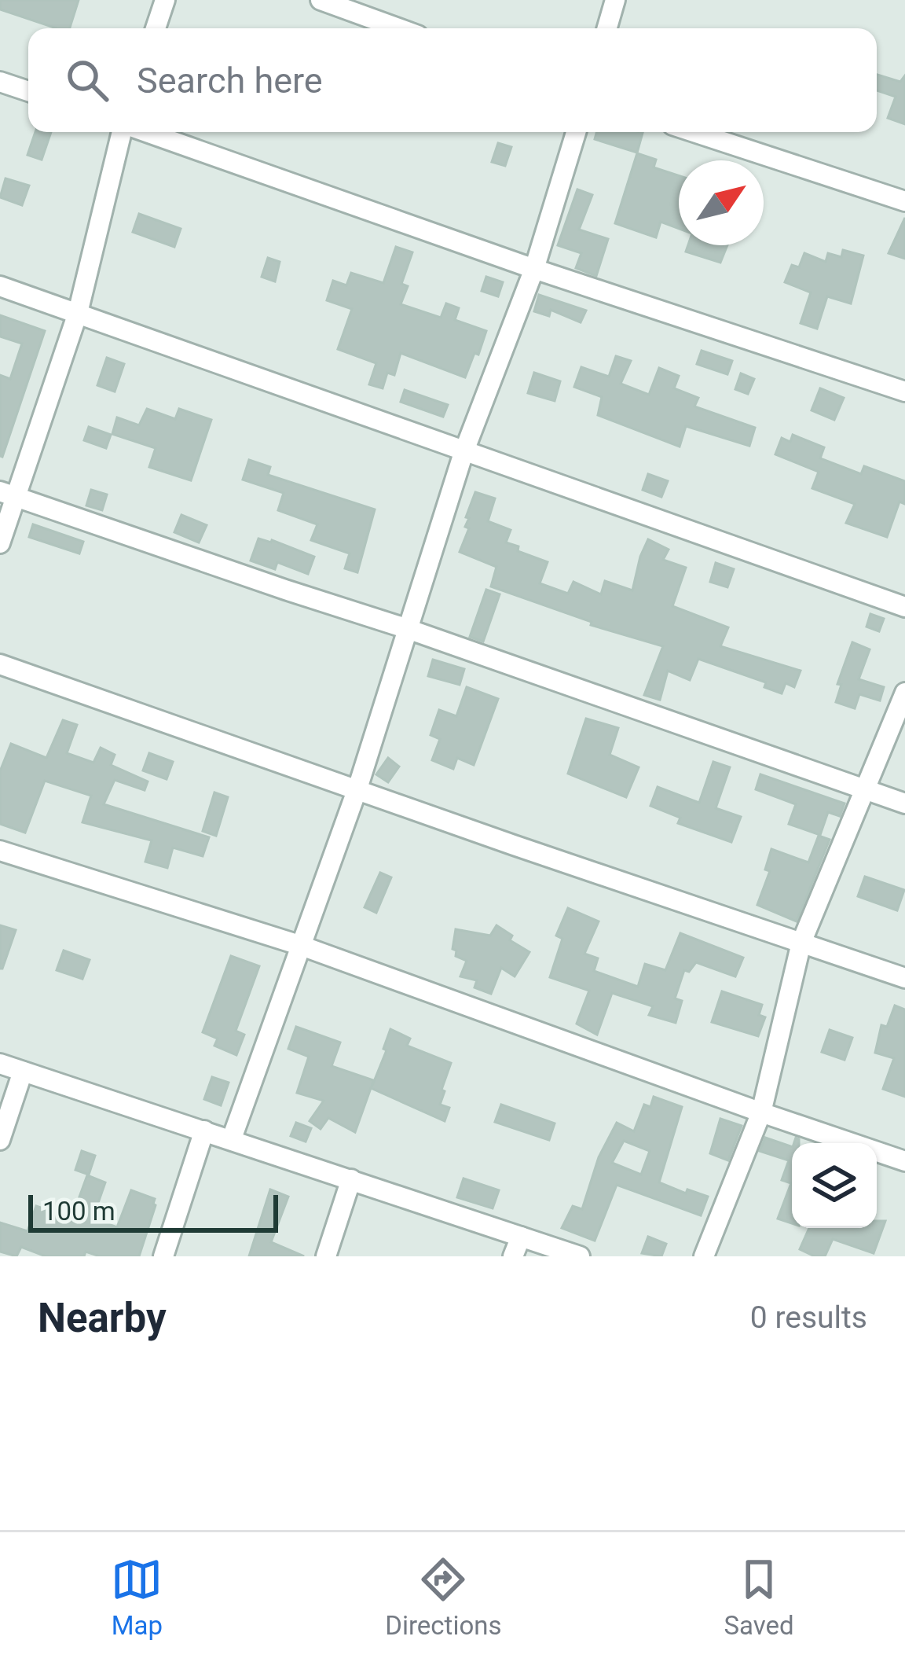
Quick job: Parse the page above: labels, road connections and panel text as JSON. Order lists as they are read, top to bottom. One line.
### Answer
{"scale_bar":"100 m","north":"top right","page":{"search":"Search here","scale":"100 m","heading":["Nearby","0 results"],"nav":["Map","Directions","Saved"]}}
